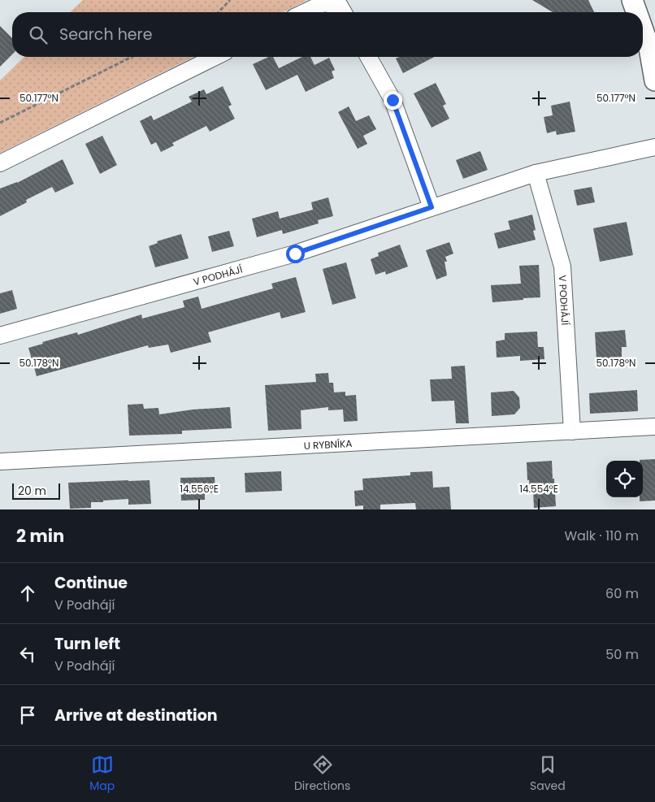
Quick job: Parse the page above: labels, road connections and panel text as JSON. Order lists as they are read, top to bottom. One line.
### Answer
{"streets":{"street":["V PODHÁJÍ","U RYBNÍKA"]},"crossings":[["V PODHÁJÍ","U RYBNÍKA"]],"scale_bar":"20 m","page":{"search":"Search here","scale":"20 m","heading":["2 min","Walk · 110 m"],"list":[["Continue","V Podhájí","60 m"],["Turn left","V Podhájí","50 m"],"Arrive at destination"],"nav":["Map","Directions","Saved"]},"coordinates":["50.177°N","50.178°N","14.556°E","14.554°E"]}
